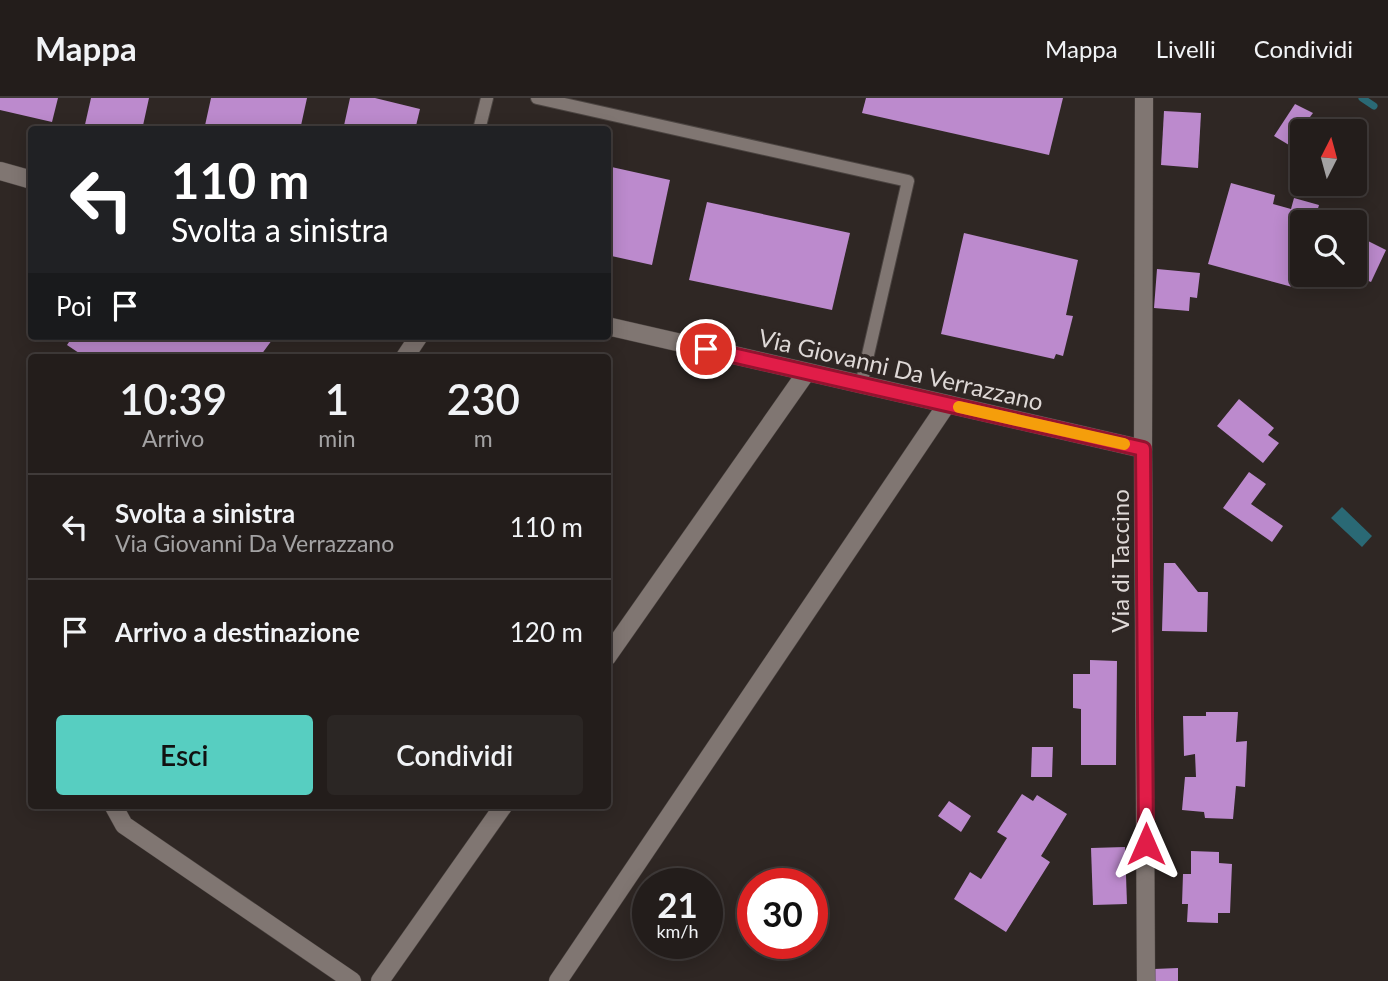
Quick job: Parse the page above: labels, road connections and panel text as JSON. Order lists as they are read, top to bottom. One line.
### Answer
{"streets":{"street":["Via Giovanni Da Verrazzano","Via di Taccino"]},"crossings":[["Via Giovanni Da Verrazzano","Via di Taccino"]],"north":"top","page":{"header":"Mappa","nav":["Mappa","Livelli","Condividi"],"turn":["110 m","Svolta a sinistra"],"then":"Poi","eta":["10:39","Arrivo","1","min","230","m"],"list":[{"name":"Svolta a sinistra","note":"Via Giovanni Da Verrazzano","value":"110 m"},{"name":"Arrivo a destinazione","value":"120 m"}],"buttons":["Esci","Condividi"],"speed":"21 km/h","limit":"30"}}
